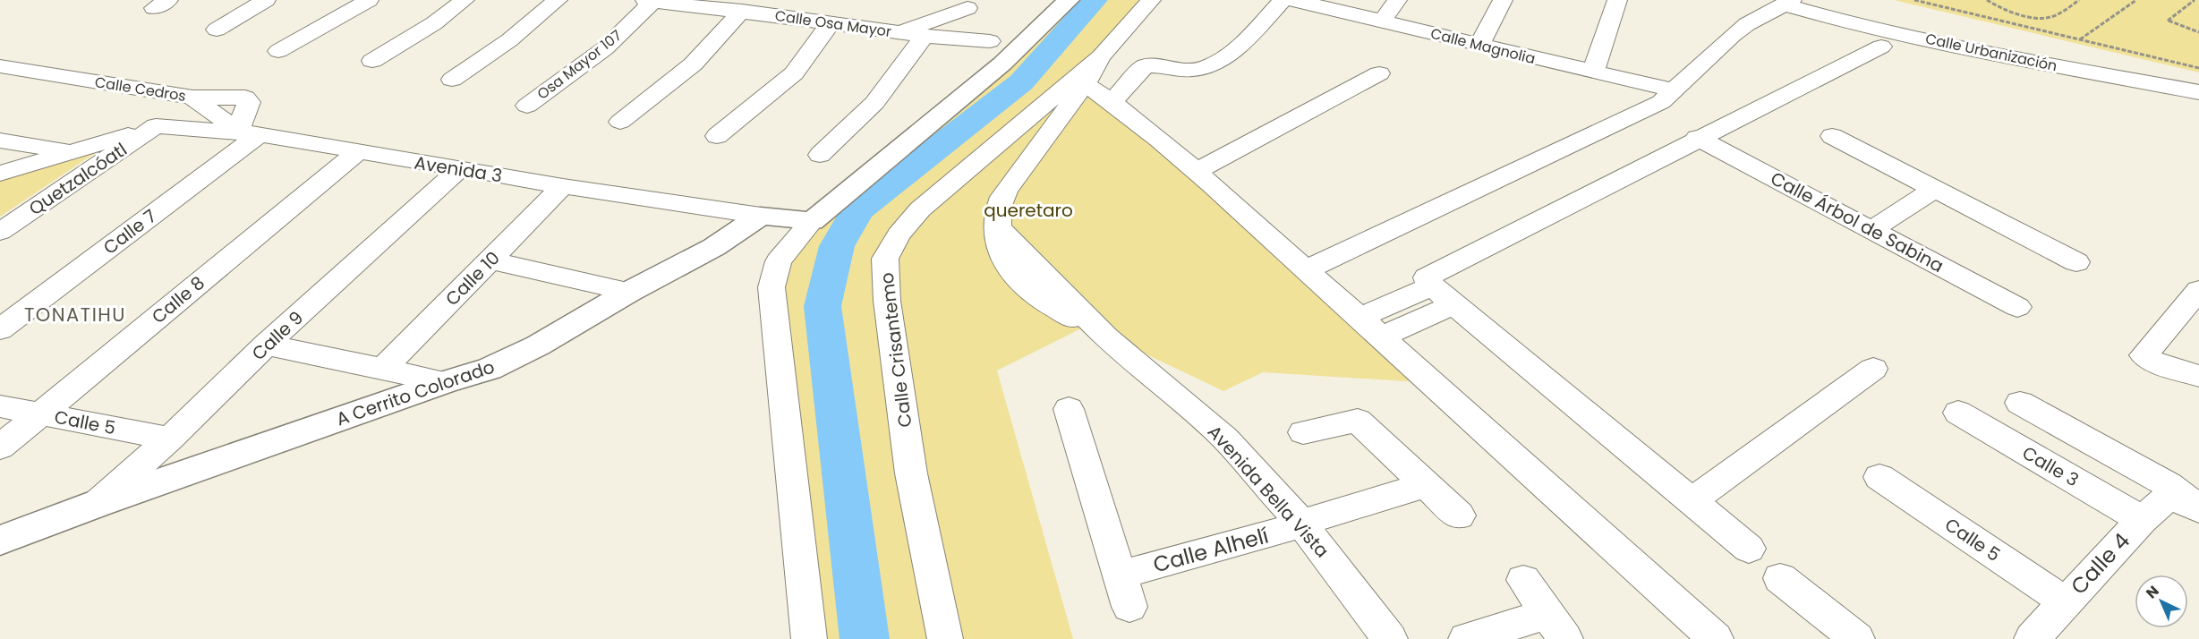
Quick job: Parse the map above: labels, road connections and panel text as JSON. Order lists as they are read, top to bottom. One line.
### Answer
{"streets":{"main road":["A Cerrito Colorado"],"street":["Calle Osa Mayor","Calle Magnolia","Calle Urbanización","Osa Mayor 107","Calle Cedros","Avenida 3","Quetzalcóatl","Calle Árbol de Sabina","Calle 7","Calle 10","Calle 8","Calle 9","Calle Crisantemo","Calle 5","Calle 3","Avenida Bella Vista","Calle Alhelí","Calle 4"]},"crossings":[["Calle Osa Mayor","Osa Mayor 107"],["Calle Cedros","Avenida 3"],["Calle Cedros","Calle 7"],["Avenida 3","Quetzalcóatl"],["Avenida 3","Calle 7"],["Avenida 3","Calle 10"],["Avenida 3","Calle 8"],["Avenida 3","Calle 9"],["Avenida 3","A Cerrito Colorado"],["Calle 8","Calle 5"],["Calle 9","A Cerrito Colorado"],["Calle 9","Calle 5"],["Calle Crisantemo","Avenida Bella Vista"],["Calle 5","Calle 4"],["Calle 3","Calle 4"],["Avenida Bella Vista","Calle Alhelí"]],"districts":["TONATIHU"],"parks":["queretaro"],"north":"top left"}
